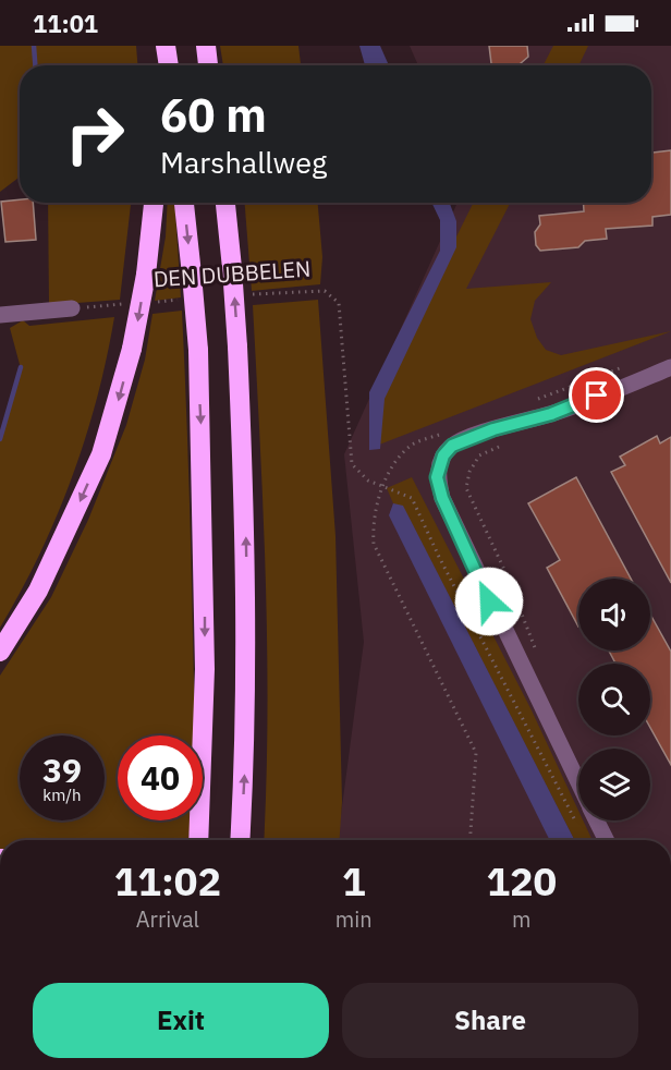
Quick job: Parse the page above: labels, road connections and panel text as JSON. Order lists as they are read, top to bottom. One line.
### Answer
{"streets":{"path":["DEN DUBBELEN"]},"page":{"status":"11:01","turn":["60 m","Marshallweg"],"speed":"39 km/h","limit":"40","eta":["11:02","Arrival","1","min","120","m"],"buttons":["Exit","Share"]}}
